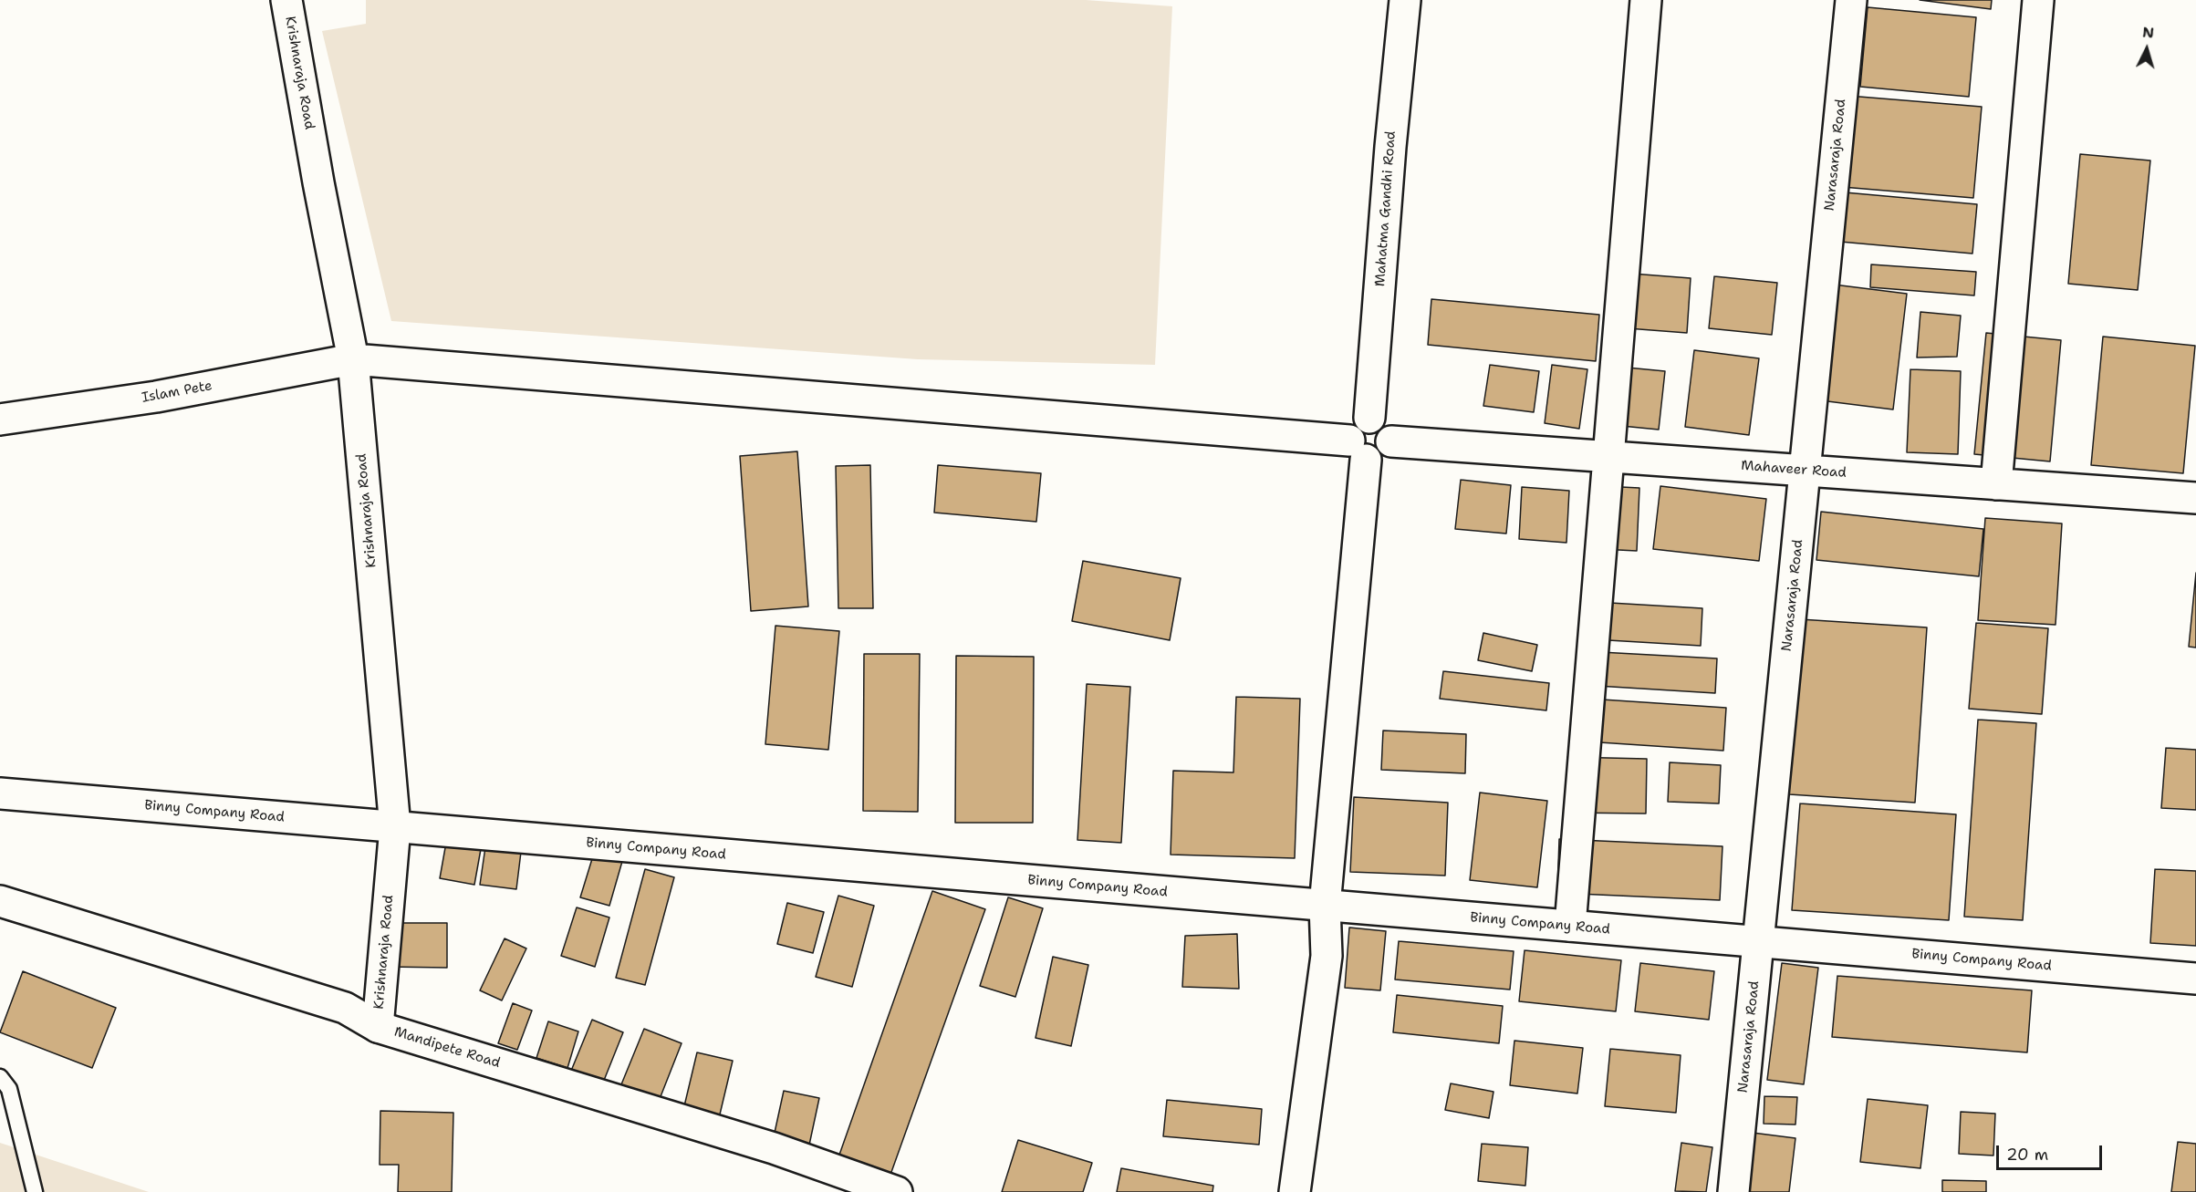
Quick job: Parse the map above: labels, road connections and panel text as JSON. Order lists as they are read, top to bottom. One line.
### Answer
{"streets":{"street":["Krishnaraja Road","Narasaraja Road","Mahatma Gandhi Road","Islam Pete","Mahaveer Road","Binny Company Road","Mandipete Road"]},"crossings":[["Krishnaraja Road","Islam Pete"],["Krishnaraja Road","Binny Company Road"],["Krishnaraja Road","Mandipete Road"],["Narasaraja Road","Mahaveer Road"],["Narasaraja Road","Binny Company Road"],["Islam Pete","Binny Company Road"]],"scale_bar":"20 m","north":"top"}
